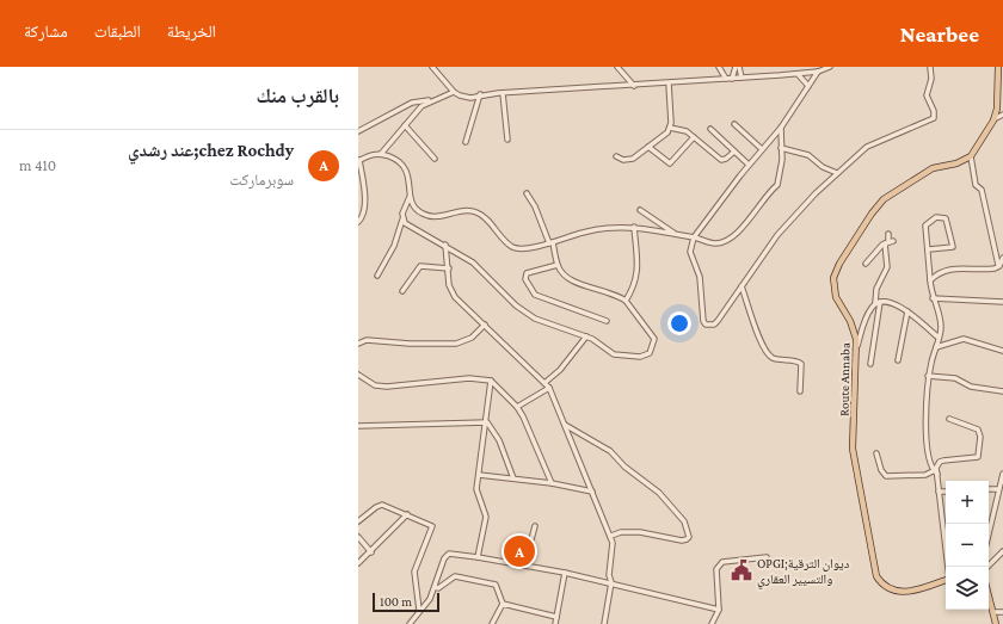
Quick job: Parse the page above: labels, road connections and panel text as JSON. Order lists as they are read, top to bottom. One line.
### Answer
{"streets":{"main road":["Route Annaba"]},"places":{"public building":["OPGI;ديوان الترقية والتسيير العقاري"]},"scale_bar":"100 m","page":{"header":"Nearbee","nav":["الخريطة","الطبقات","مشاركة"],"heading":"بالقرب منك","list":[{"mark":"A","name":"chez Rochdy;عند رشدي","note":"سوبرماركت","value":"410 m"}],"map_buttons":["+","−"],"pins":"A","scale":"100 m"}}
